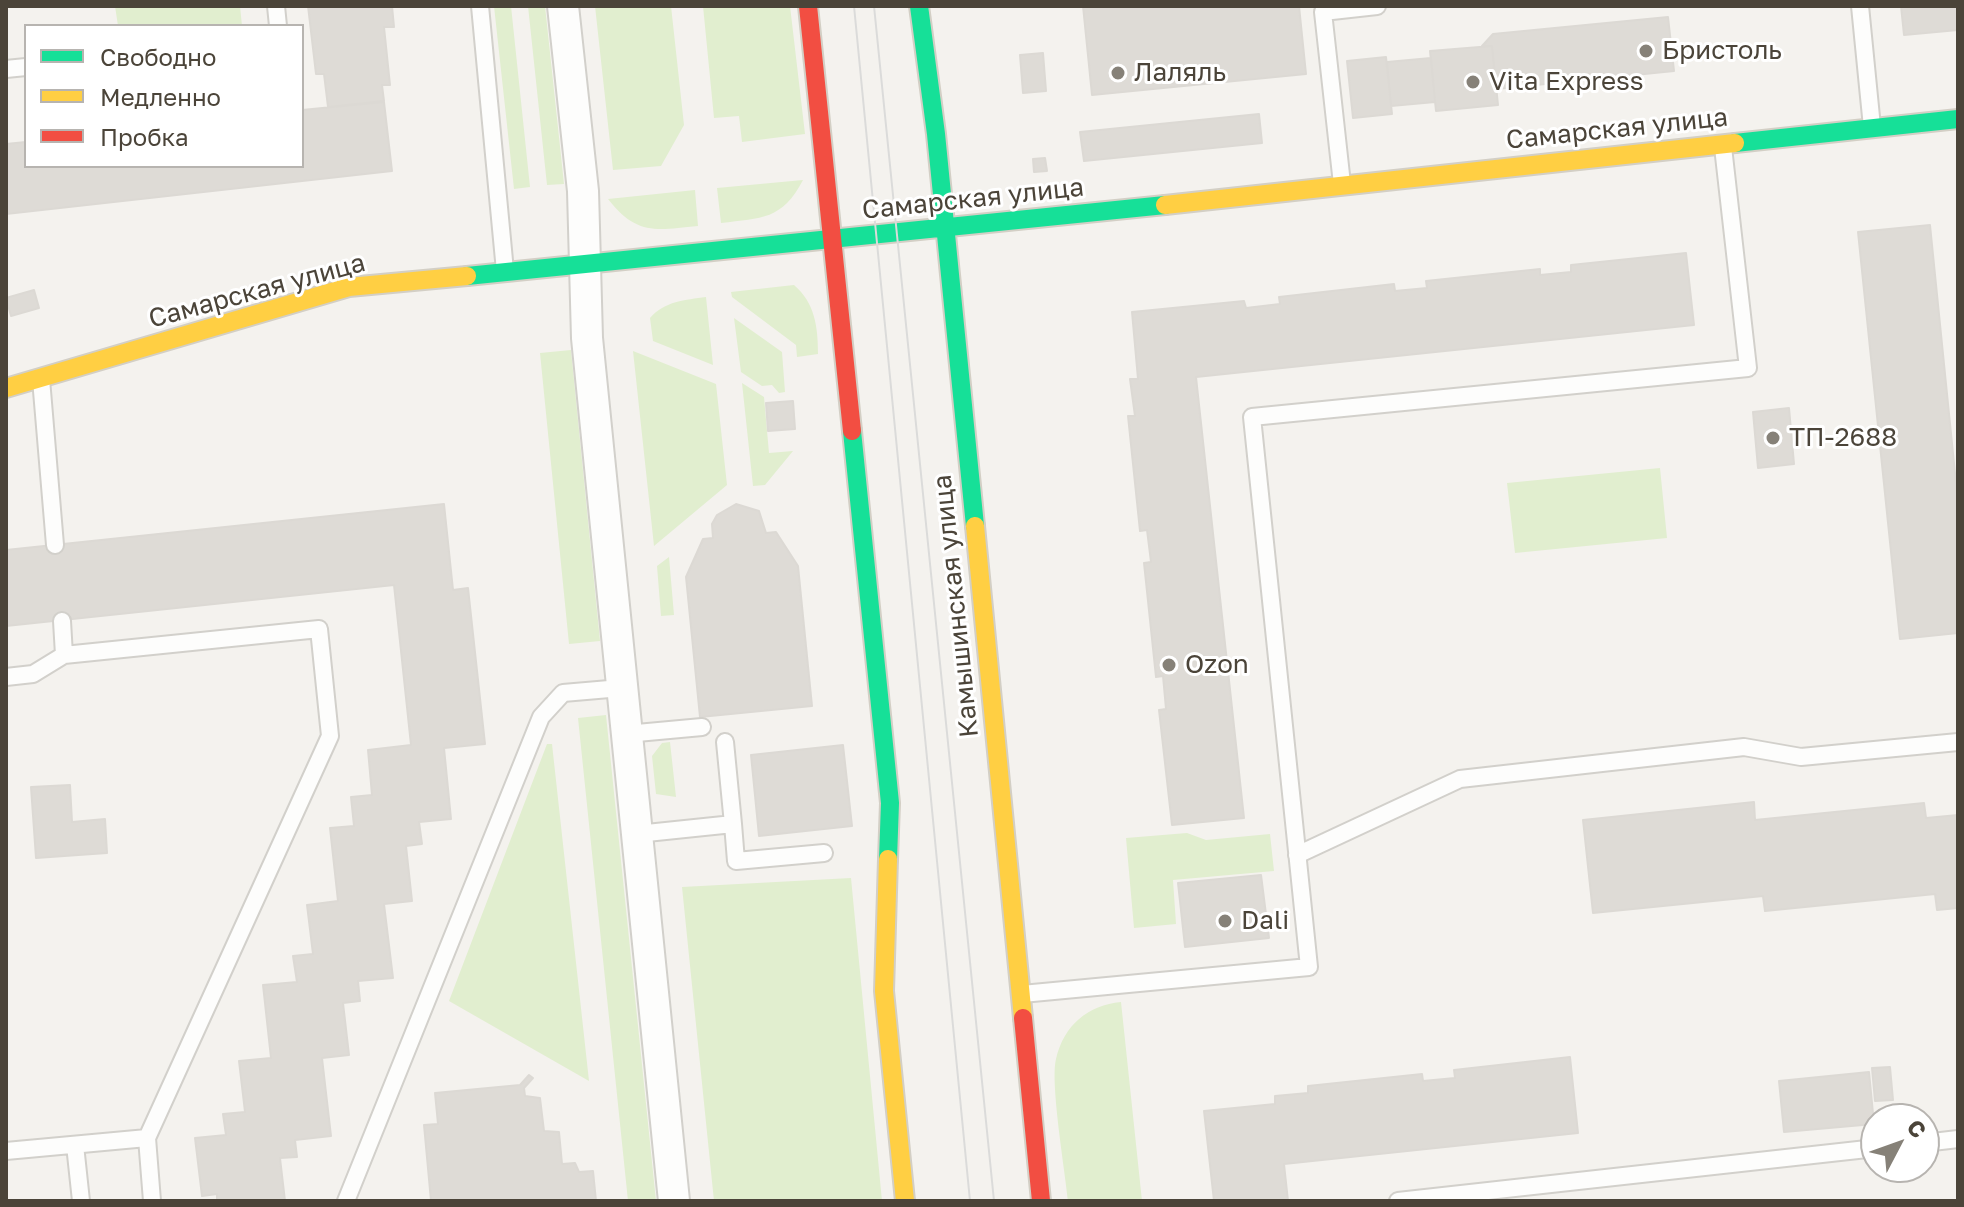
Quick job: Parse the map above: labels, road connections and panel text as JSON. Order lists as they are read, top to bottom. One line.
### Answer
{"streets":{"main road":["Самарская улица","Камышинская улица"]},"crossings":[["Самарская улица","Камышинская улица"]],"places":["Бристоль","Лаляль","Vita Express","ТП-2688","Ozon","Dali"],"legend":["Свободно","Медленно","Пробка"],"north":"top right"}
